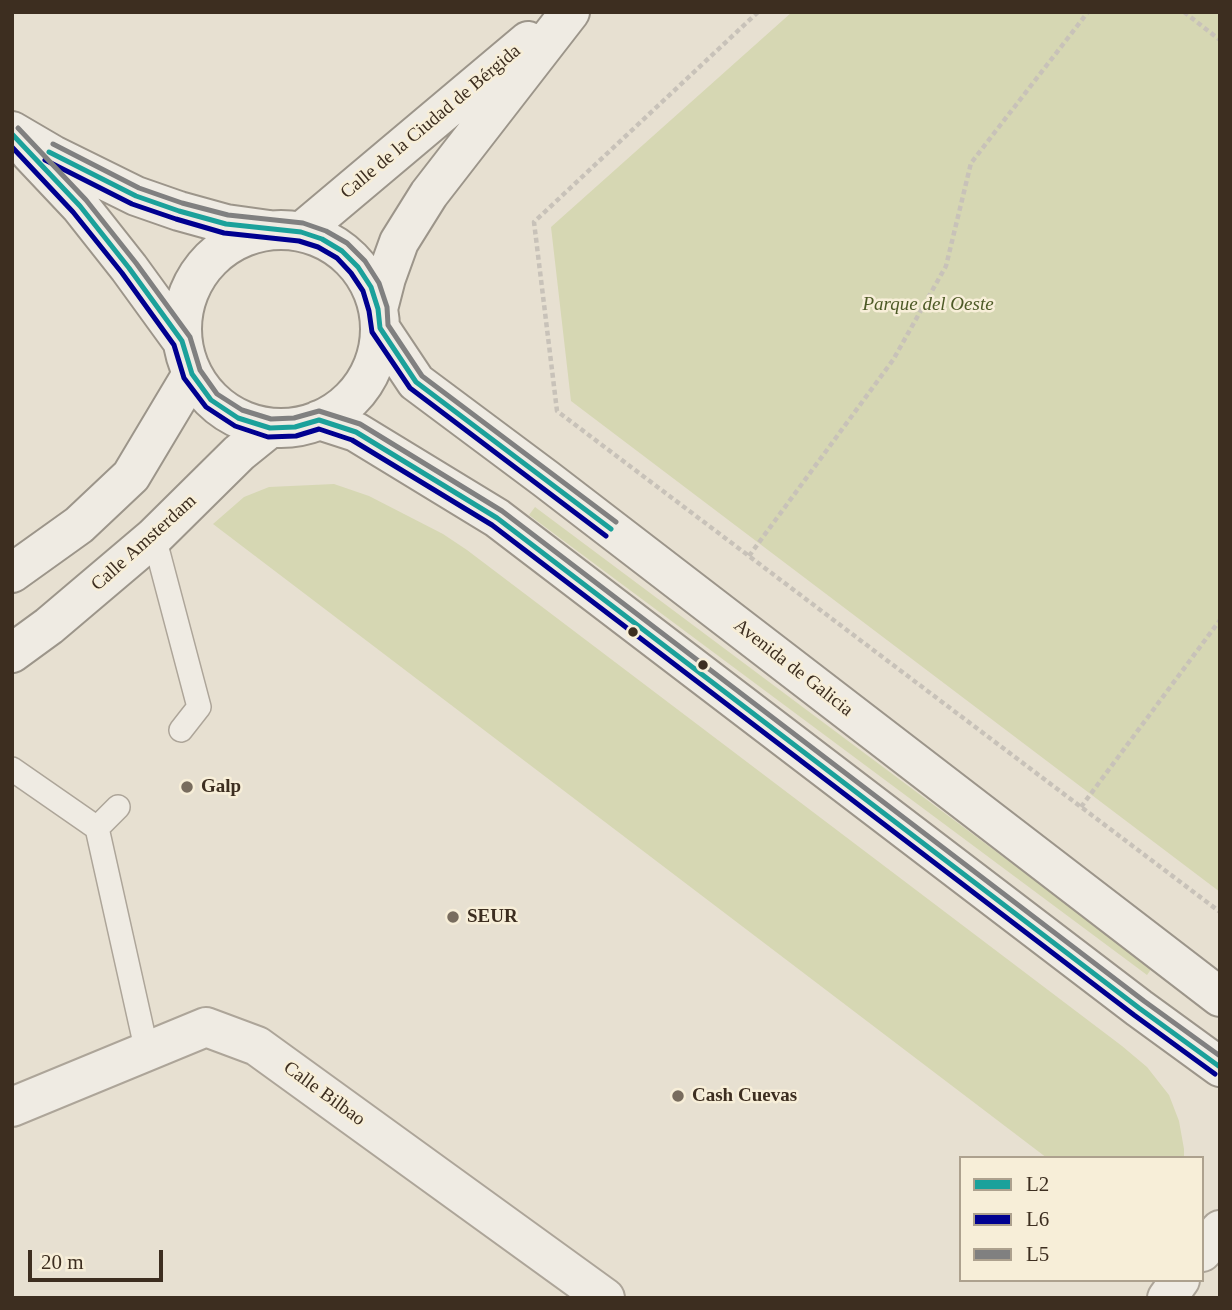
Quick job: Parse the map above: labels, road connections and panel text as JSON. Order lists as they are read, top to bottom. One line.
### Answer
{"streets":{"main road":["Calle de la Ciudad de Bérgida","Calle Amsterdam","Avenida de Galicia","Calle Bilbao"]},"crossings":[["Calle de la Ciudad de Bérgida","Calle Amsterdam"],["Calle de la Ciudad de Bérgida","Avenida de Galicia"],["Calle Amsterdam","Avenida de Galicia"]],"parks":["Parque del Oeste"],"places":["Galp","SEUR","Cash Cuevas"],"lines":["transit line L5","transit line L2","transit line L6"],"legend":["L2","L6","L5"],"scale_bar":"20 m"}
